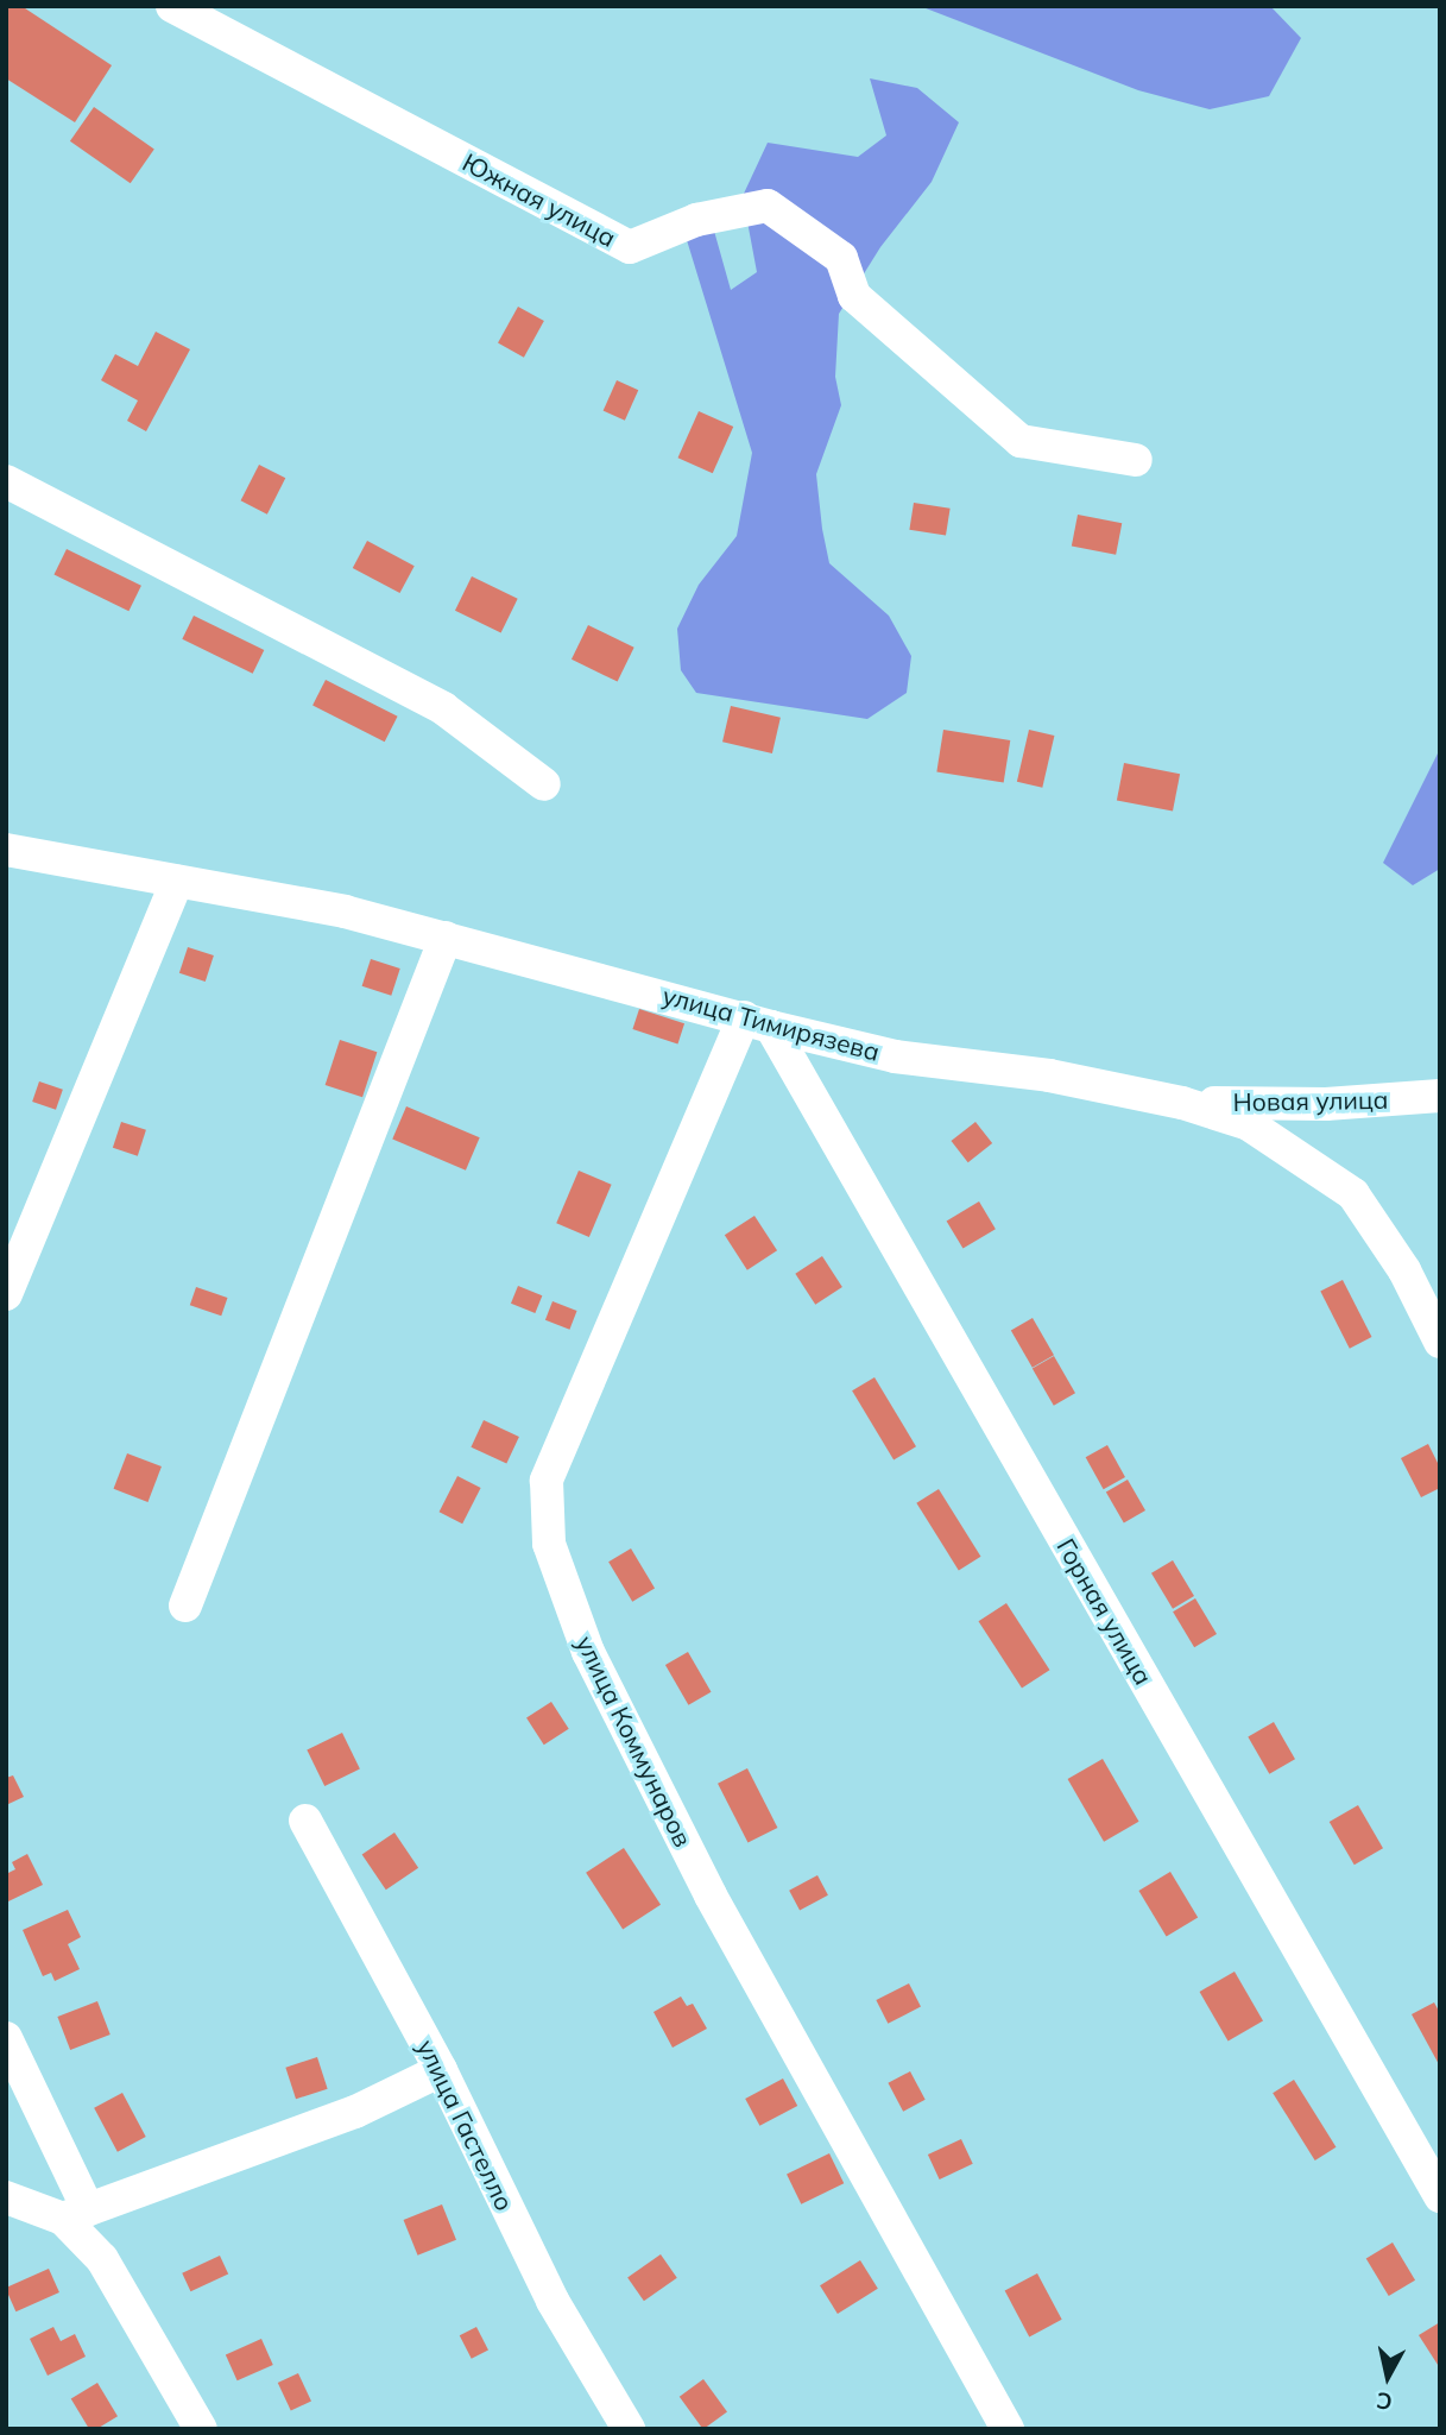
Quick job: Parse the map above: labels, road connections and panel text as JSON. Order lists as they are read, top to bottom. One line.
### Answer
{"streets":{"street":["Южная улица","улица Тимирязева","Новая улица","Горная улица","улица Коммунаров","улица Гастелло"]},"crossings":[["улица Тимирязева","Новая улица"],["улица Тимирязева","Горная улица"],["улица Тимирязева","улица Коммунаров"],["Горная улица","улица Коммунаров"]],"north":"bottom"}
